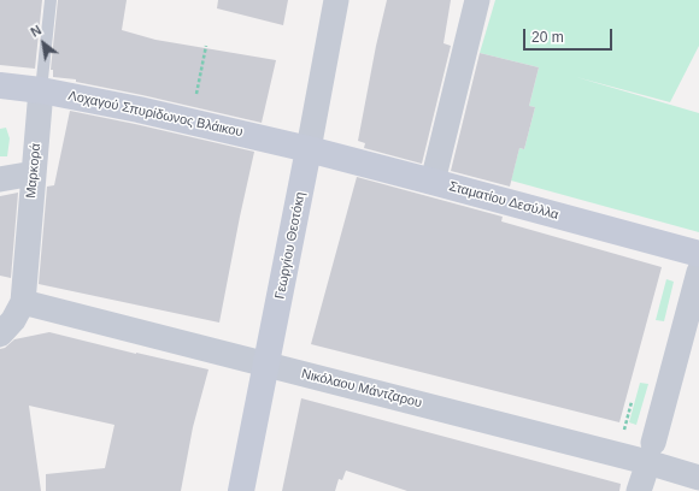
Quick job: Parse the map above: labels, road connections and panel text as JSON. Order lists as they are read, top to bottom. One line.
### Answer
{"streets":{"main road":["Λοχαγού Σπυρίδωνος Βλάικου","Σταματίου Δεσύλλα","Γεωργίου Θεοτόκη"],"street":["Μαρκορά","Νικόλαου Μάντζαρου"]},"crossings":[["Λοχαγού Σπυρίδωνος Βλάικου","Μαρκορά"],["Λοχαγού Σπυρίδωνος Βλάικου","Σταματίου Δεσύλλα"],["Λοχαγού Σπυρίδωνος Βλάικου","Γεωργίου Θεοτόκη"],["Μαρκορά","Νικόλαου Μάντζαρου"],["Σταματίου Δεσύλλα","Γεωργίου Θεοτόκη"],["Γεωργίου Θεοτόκη","Νικόλαου Μάντζαρου"]],"scale_bar":"20 m","north":"top left"}
